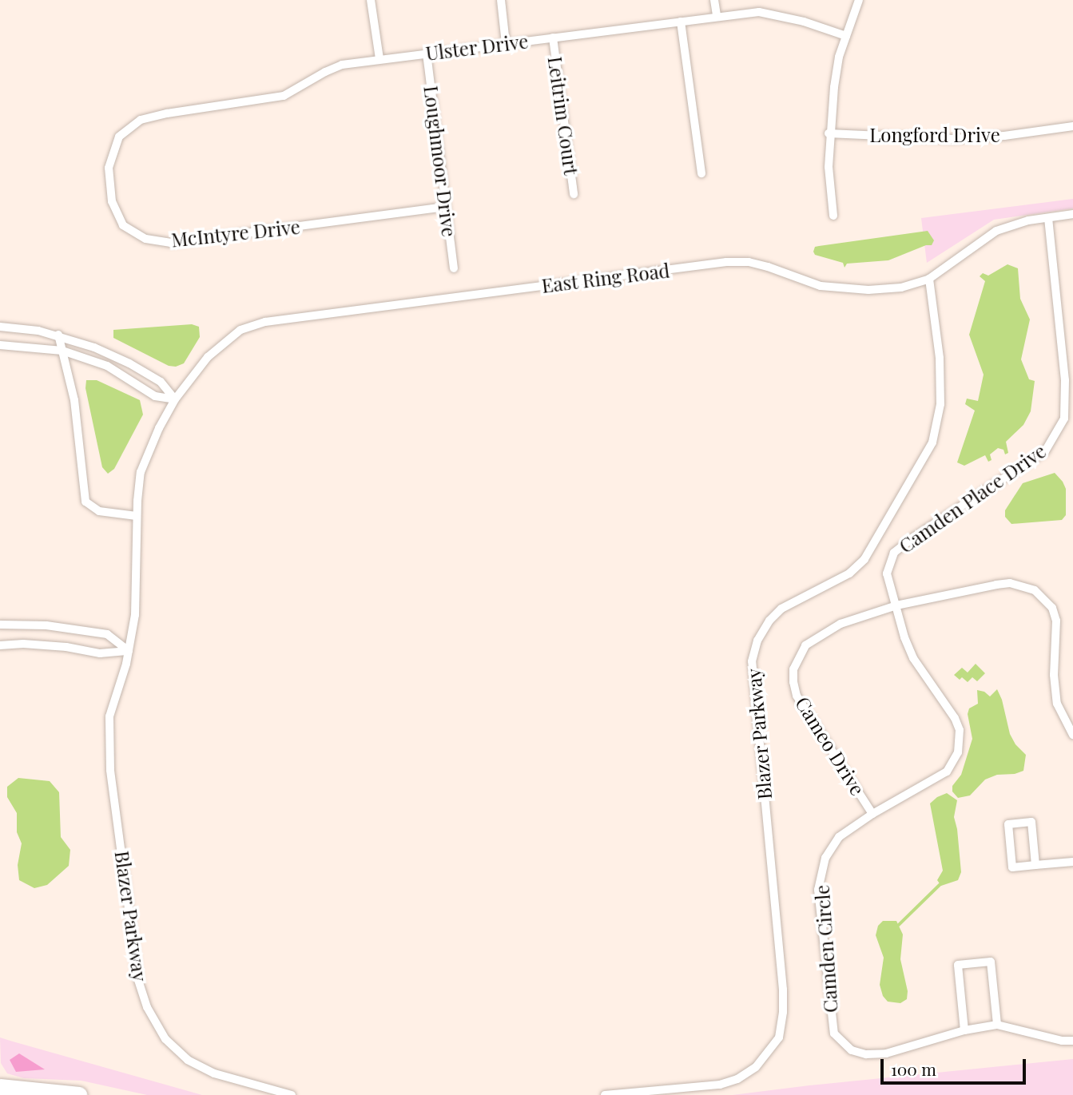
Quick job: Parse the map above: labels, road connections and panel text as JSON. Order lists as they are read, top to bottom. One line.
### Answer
{"streets":{"street":["Ulster Drive","Leitrim Court","Longford Drive","Loughmoor Drive","McIntyre Drive","East Ring Road","Camden Place Drive","Blazer Parkway","Cameo Drive","Camden Circle"]},"crossings":[["Ulster Drive","Leitrim Court"],["Ulster Drive","Loughmoor Drive"],["Ulster Drive","McIntyre Drive"],["Loughmoor Drive","McIntyre Drive"],["East Ring Road","Camden Place Drive"],["East Ring Road","Blazer Parkway"],["Camden Place Drive","Cameo Drive"],["Camden Place Drive","Camden Circle"],["Cameo Drive","Camden Circle"]],"scale_bar":"100 m"}
